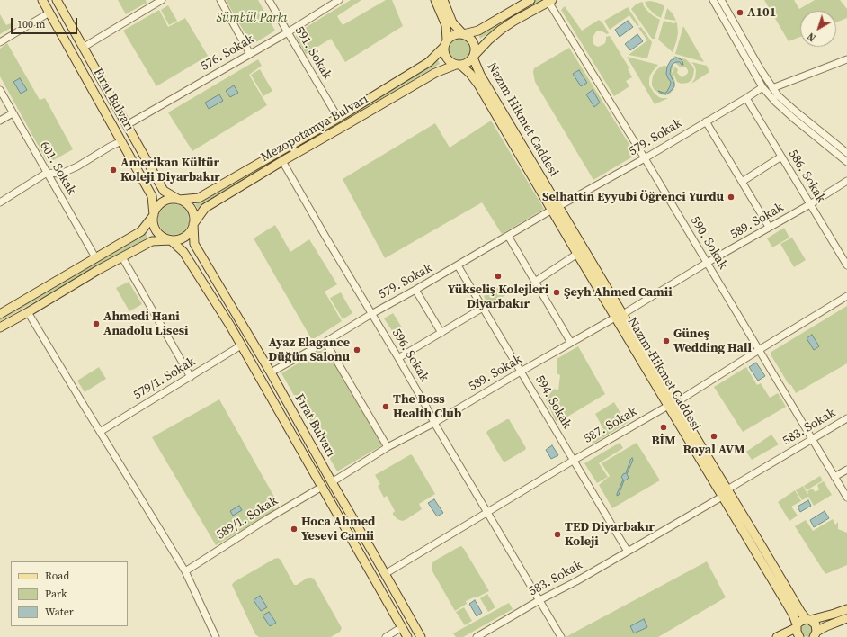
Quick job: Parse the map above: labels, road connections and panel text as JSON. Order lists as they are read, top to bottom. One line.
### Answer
{"streets":{"main road":["Fırat Bulvarı","Nazım Hikmet Caddesi","Mezopotamya Bulvarı"],"street":["576. Sokak","591. Sokak","579. Sokak","601. Sokak","586. Sokak","589. Sokak","590. Sokak","596. Sokak","579/1. Sokak","594. Sokak","587. Sokak","583. Sokak","589/1. Sokak"]},"crossings":[["576. Sokak","591. Sokak"],["576. Sokak","Fırat Bulvarı"],["591. Sokak","Mezopotamya Bulvarı"],["Fırat Bulvarı","Mezopotamya Bulvarı"],["Fırat Bulvarı","579. Sokak"],["Fırat Bulvarı","589. Sokak"],["Fırat Bulvarı","579/1. Sokak"],["Fırat Bulvarı","587. Sokak"],["Fırat Bulvarı","589/1. Sokak"],["Nazım Hikmet Caddesi","Mezopotamya Bulvarı"],["Nazım Hikmet Caddesi","579. Sokak"],["Nazım Hikmet Caddesi","589. Sokak"],["Nazım Hikmet Caddesi","587. Sokak"],["Nazım Hikmet Caddesi","583. Sokak"],["Mezopotamya Bulvarı","596. Sokak"],["579. Sokak","586. Sokak"],["579. Sokak","590. Sokak"],["579. Sokak","596. Sokak"],["579. Sokak","594. Sokak"],["586. Sokak","589. Sokak"],["589. Sokak","590. Sokak"],["589. Sokak","596. Sokak"],["589. Sokak","594. Sokak"],["590. Sokak","587. Sokak"],["590. Sokak","583. Sokak"],["596. Sokak","587. Sokak"],["596. Sokak","583. Sokak"],["594. Sokak","587. Sokak"],["594. Sokak","583. Sokak"]],"parks":["Sümbül Parkı"],"places":["A101","Amerikan Kültür Koleji Diyarbakır","Selhattin Eyyubi Öğrenci Yurdu","Yükseliş Kolejleri Diyarbakır","Şeyh Ahmed Camii","Ahmedi Hani Anadolu Lisesi","Güneş Wedding Hall","Ayaz Elagance Düğün Salonu","The Boss Health Club","BİM","Royal AVM","Hoca Ahmed Yesevi Camii","TED Diyarbakır Koleji"],"legend":["Road","Park","Water"],"scale_bar":"100 m","north":"bottom left"}
